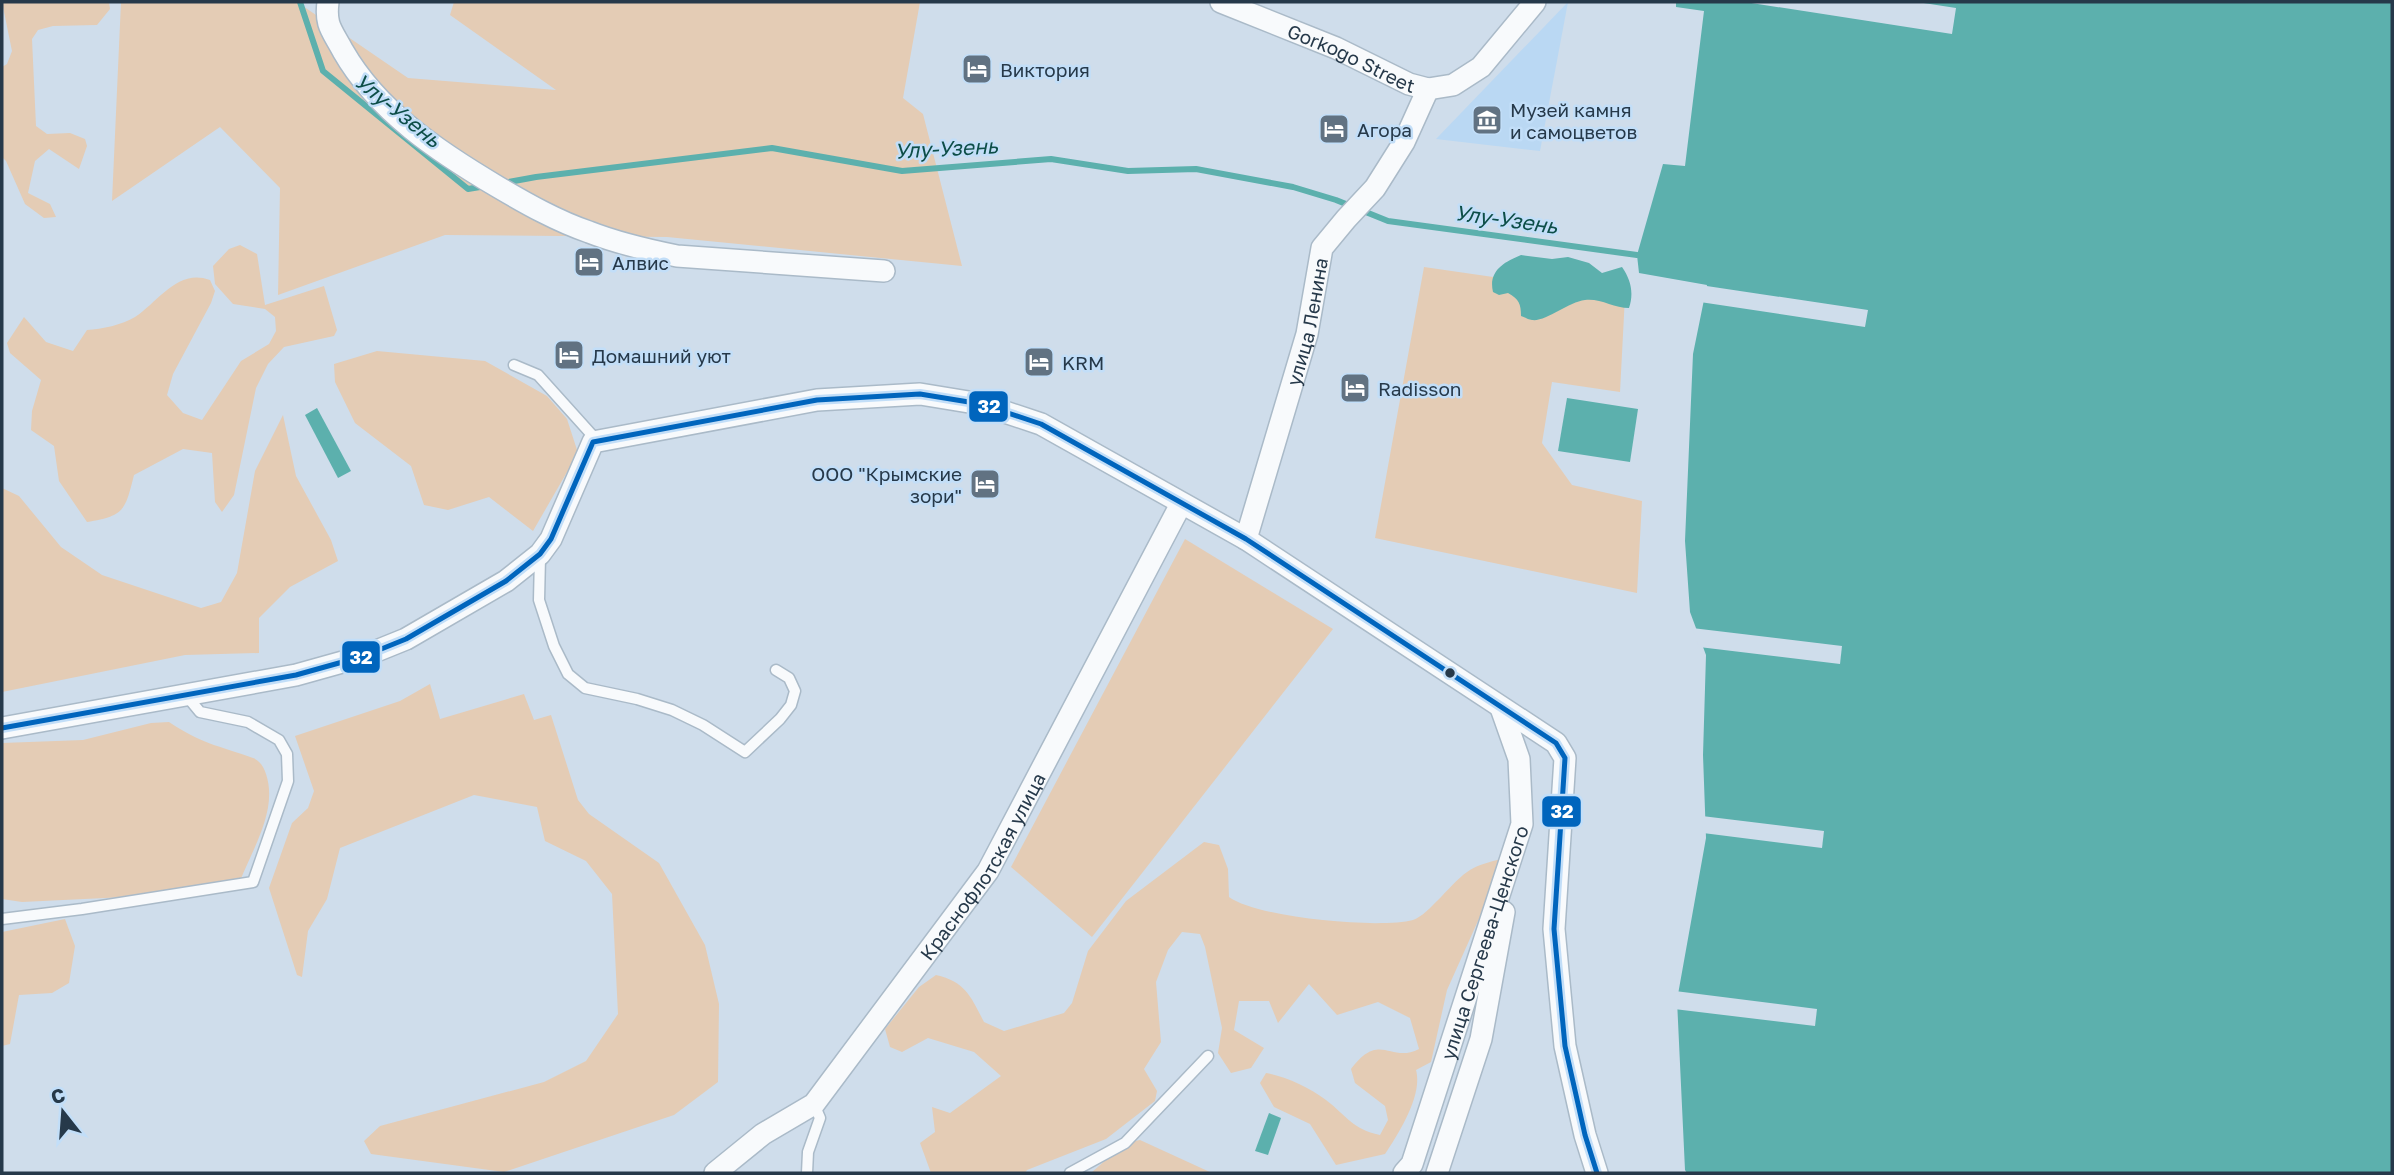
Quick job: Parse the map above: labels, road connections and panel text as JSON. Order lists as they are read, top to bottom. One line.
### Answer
{"streets":{"street":["Gorkogo Street","улица Ленина","Краснофлотская улица","улица Сергеева-Ценского"]},"crossings":[["Gorkogo Street","улица Ленина"]],"water":["Улу-Узень"],"places":{"hotel":["Виктория","Агора","Алвис","Домашний уют","KRM","Radisson","ООО \"Крымские зори\""],"museum":["Музей камня и самоцветов"]},"lines":["transit line 32"],"north":"top"}
